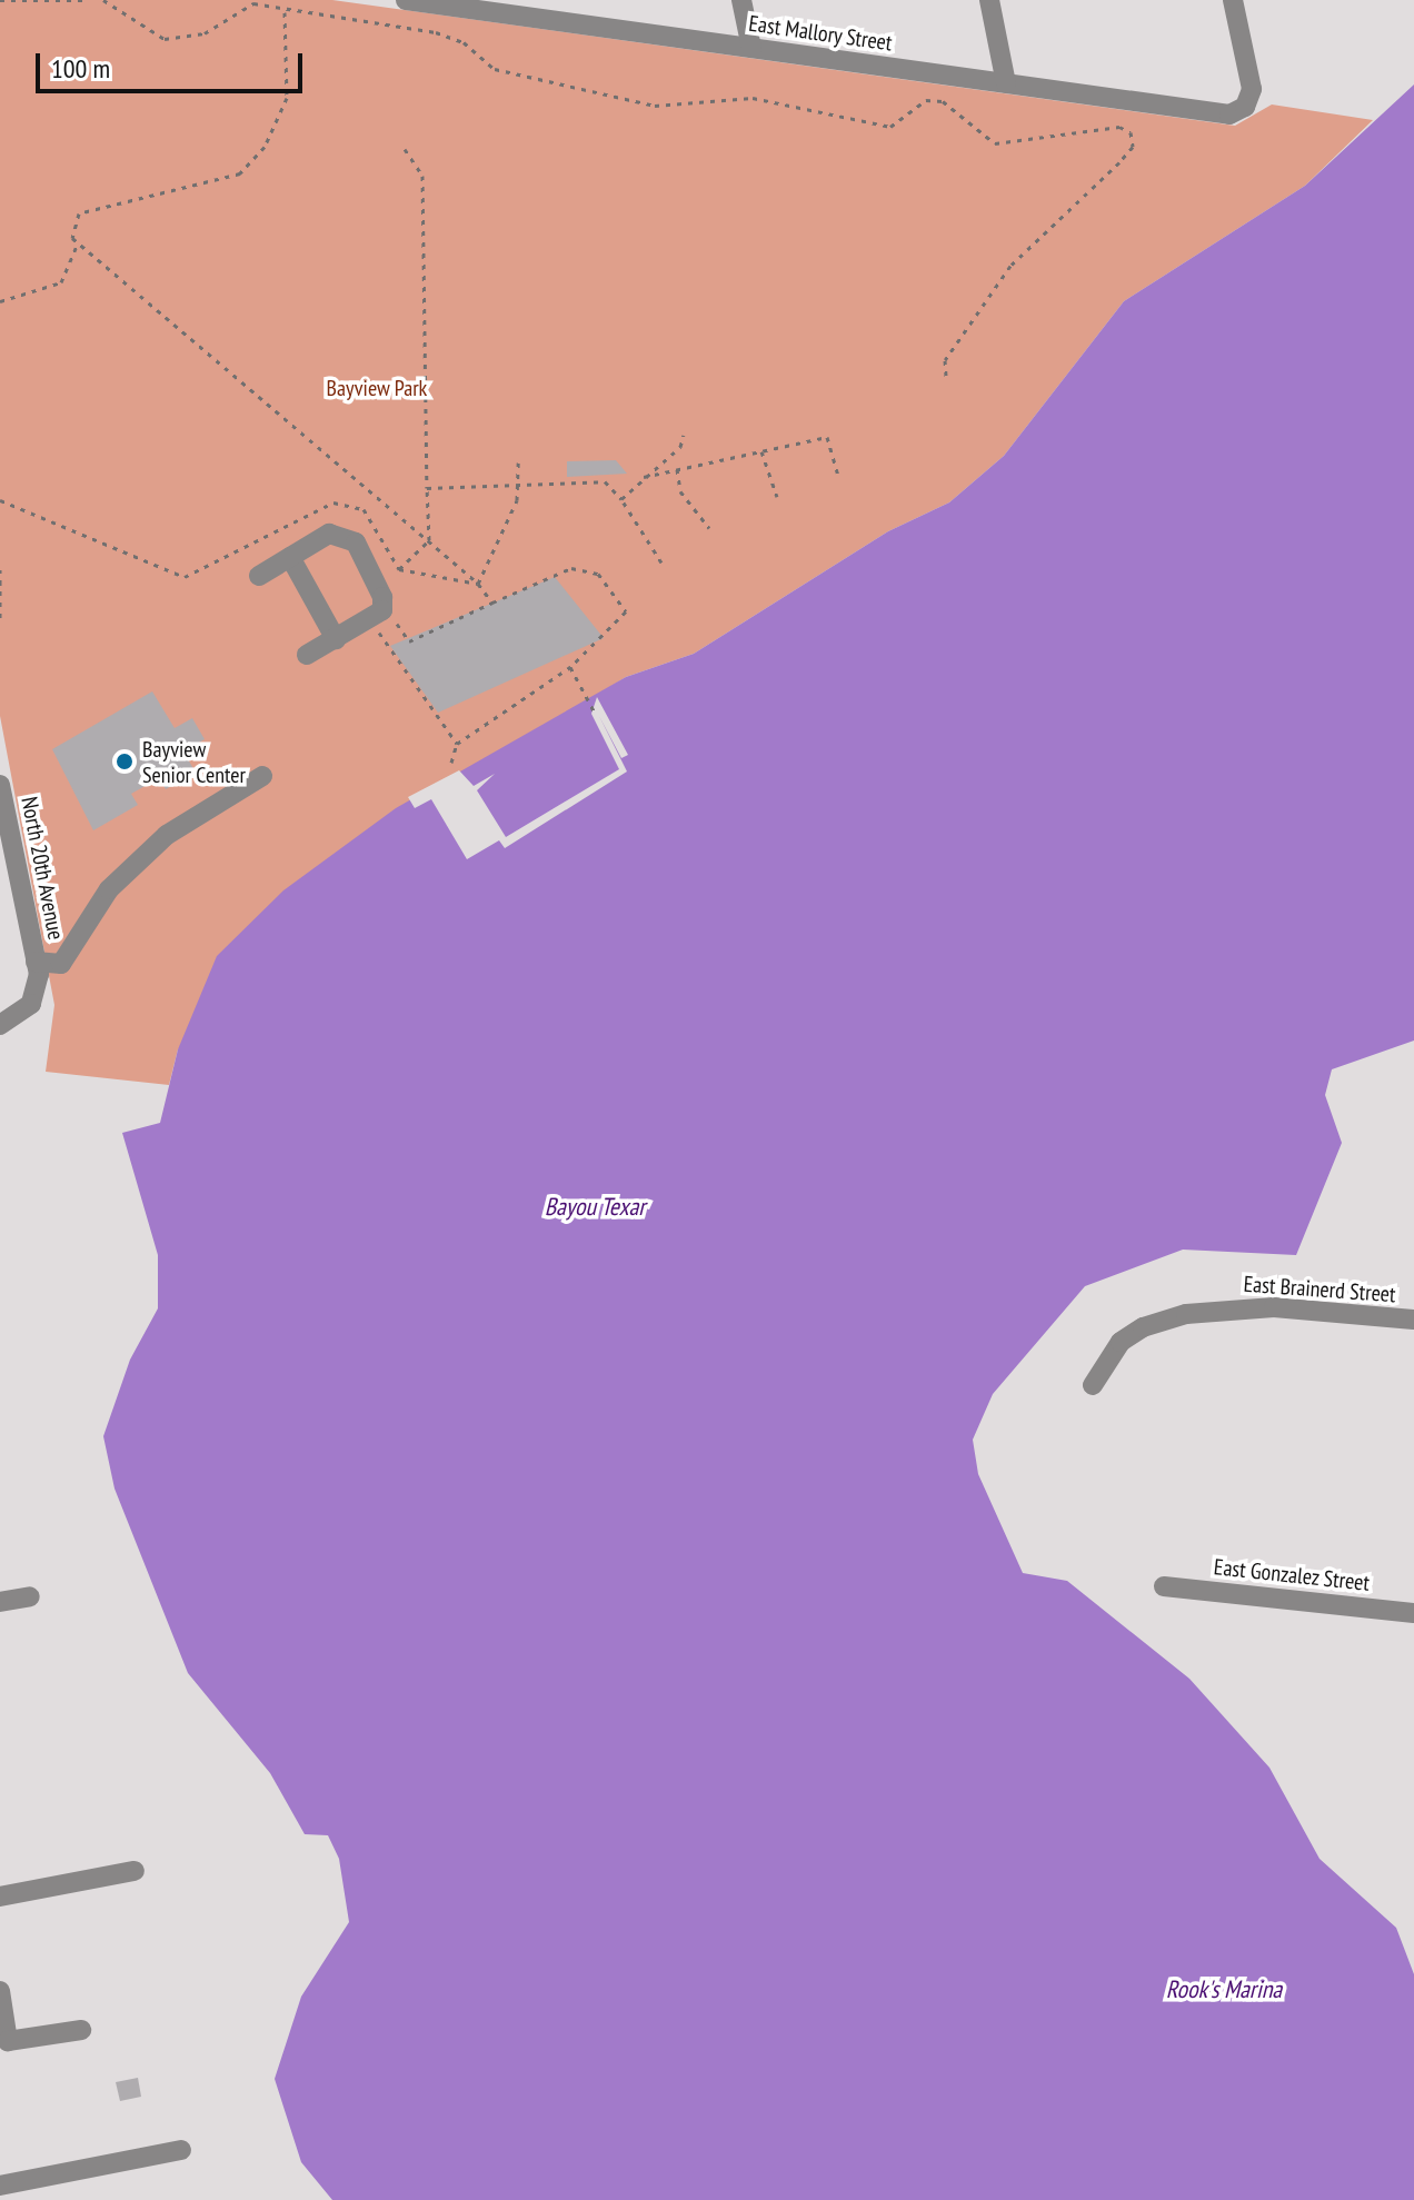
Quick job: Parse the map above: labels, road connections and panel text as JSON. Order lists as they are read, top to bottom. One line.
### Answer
{"streets":{"street":["East Mallory Street","North 20th Avenue","East Brainerd Street","East Gonzalez Street"]},"water":["Bayou Texar","Rook's Marina"],"parks":["Bayview Park"],"places":["Bayview Senior Center"],"scale_bar":"100 m"}
